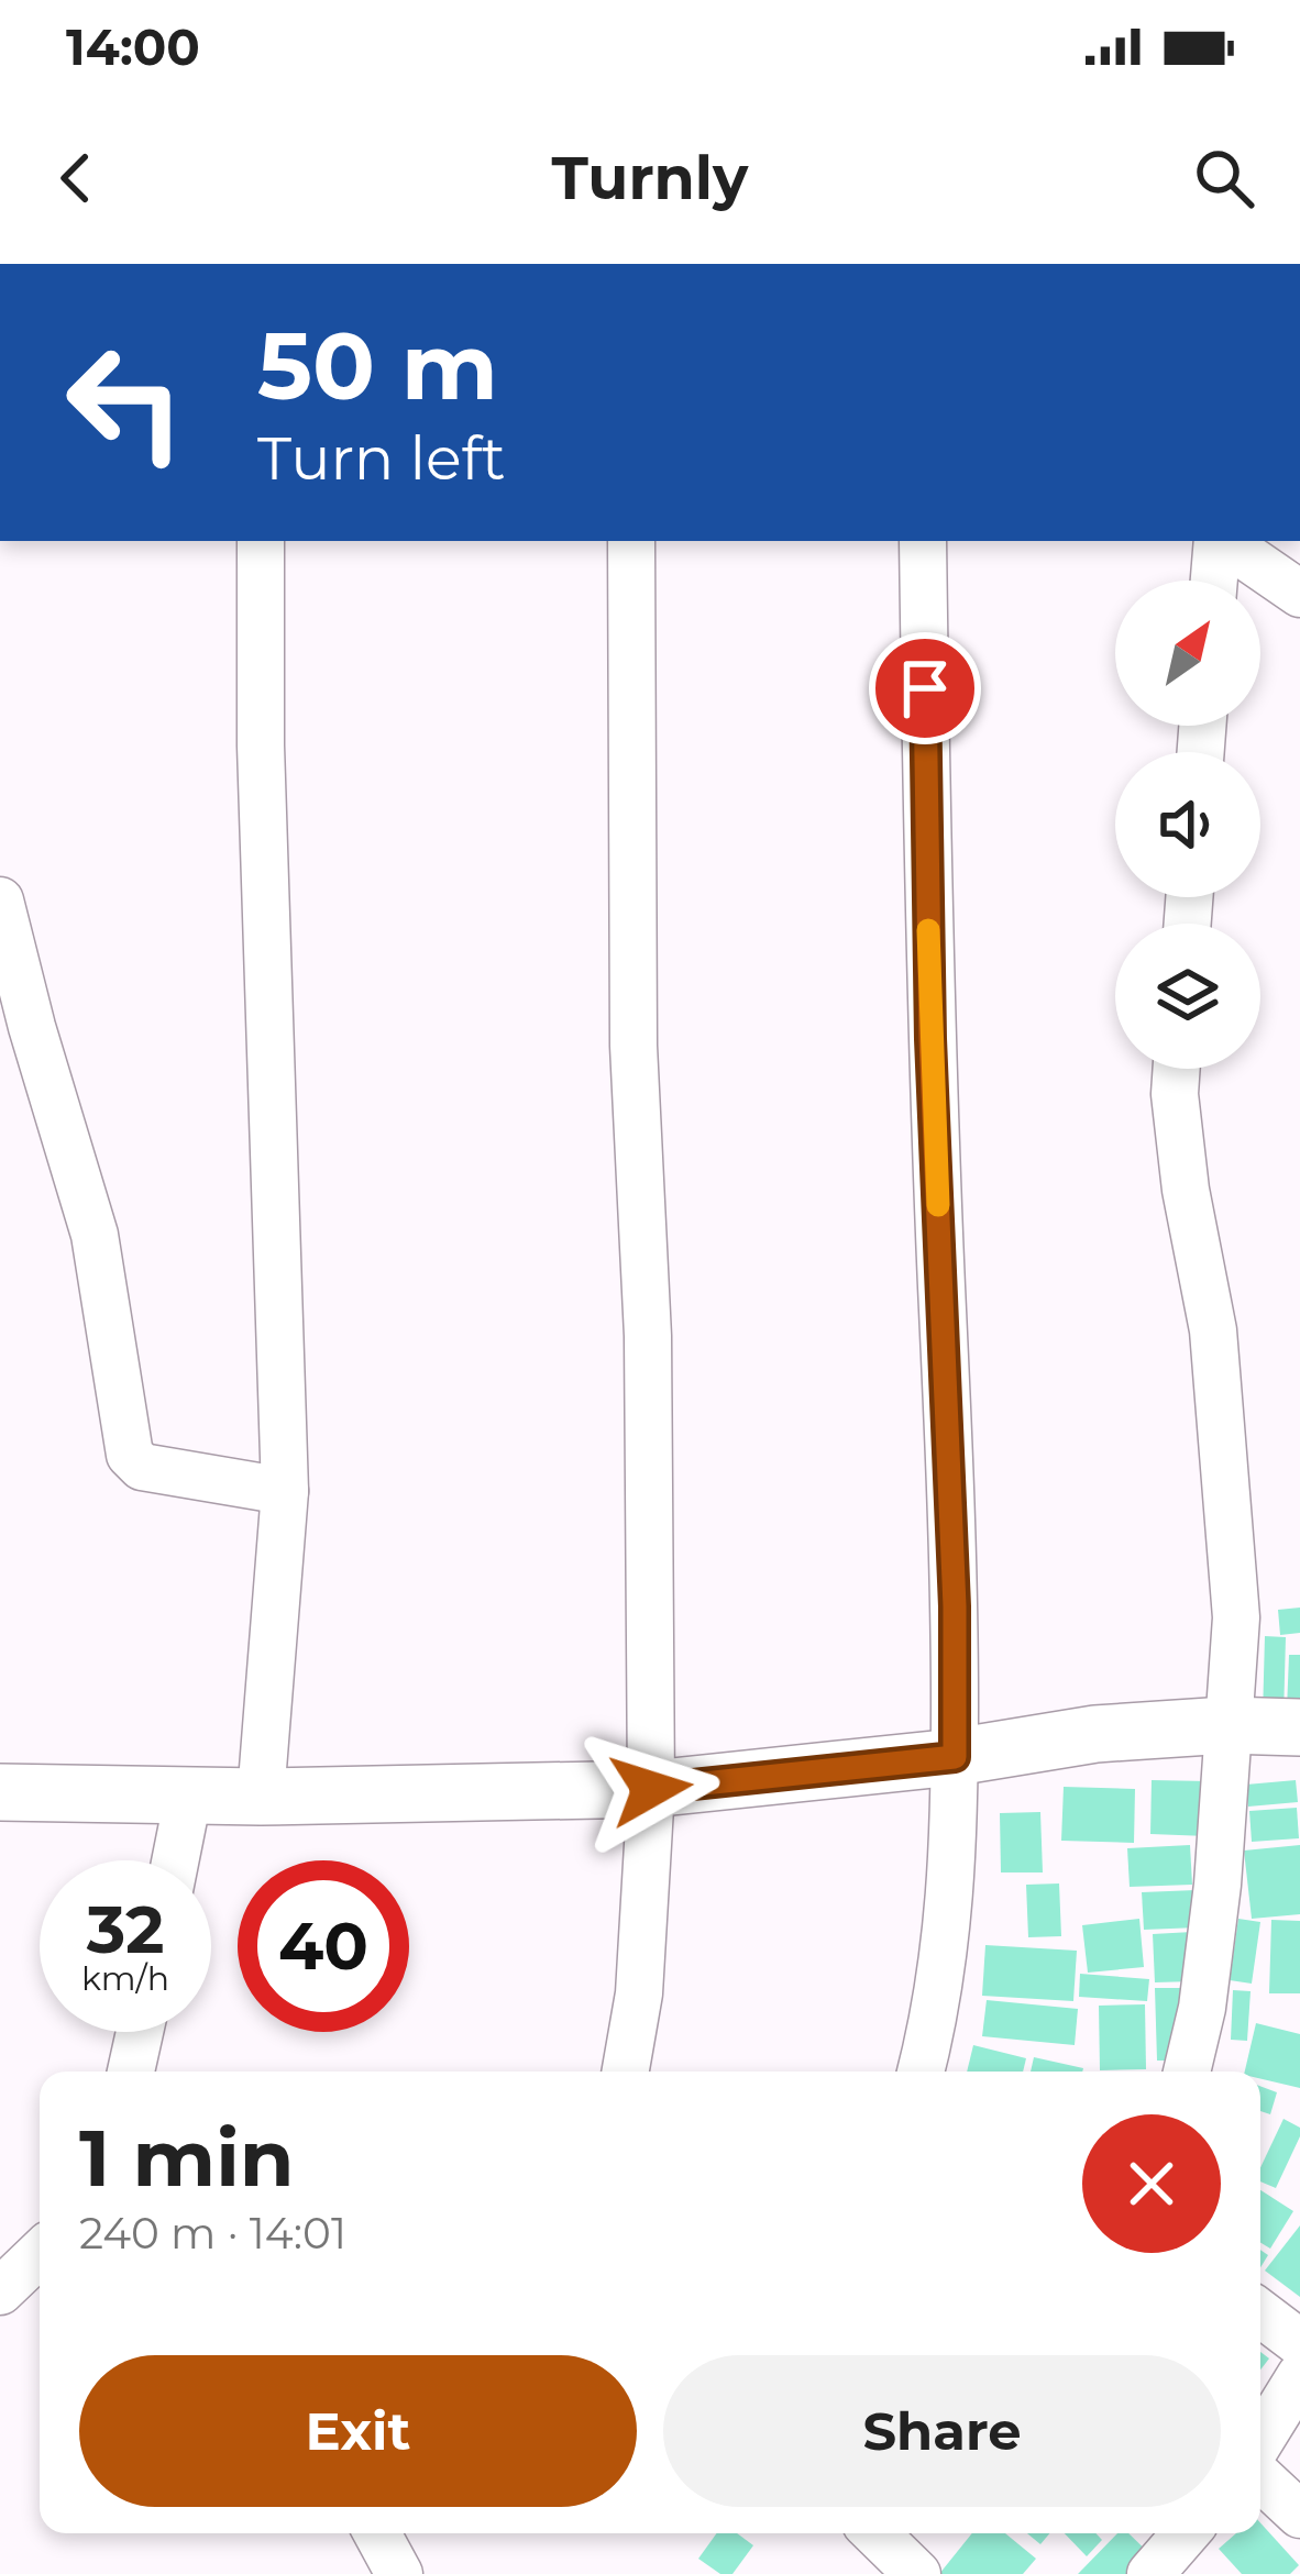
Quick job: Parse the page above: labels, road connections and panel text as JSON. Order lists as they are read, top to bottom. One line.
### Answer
{"north":"top right","page":{"status":"14:00","header":"Turnly","turn":["50 m","Turn left"],"speed":"32 km/h","limit":"40","heading":["1 min","240 m · 14:01"],"buttons":["Exit","Share"]}}
